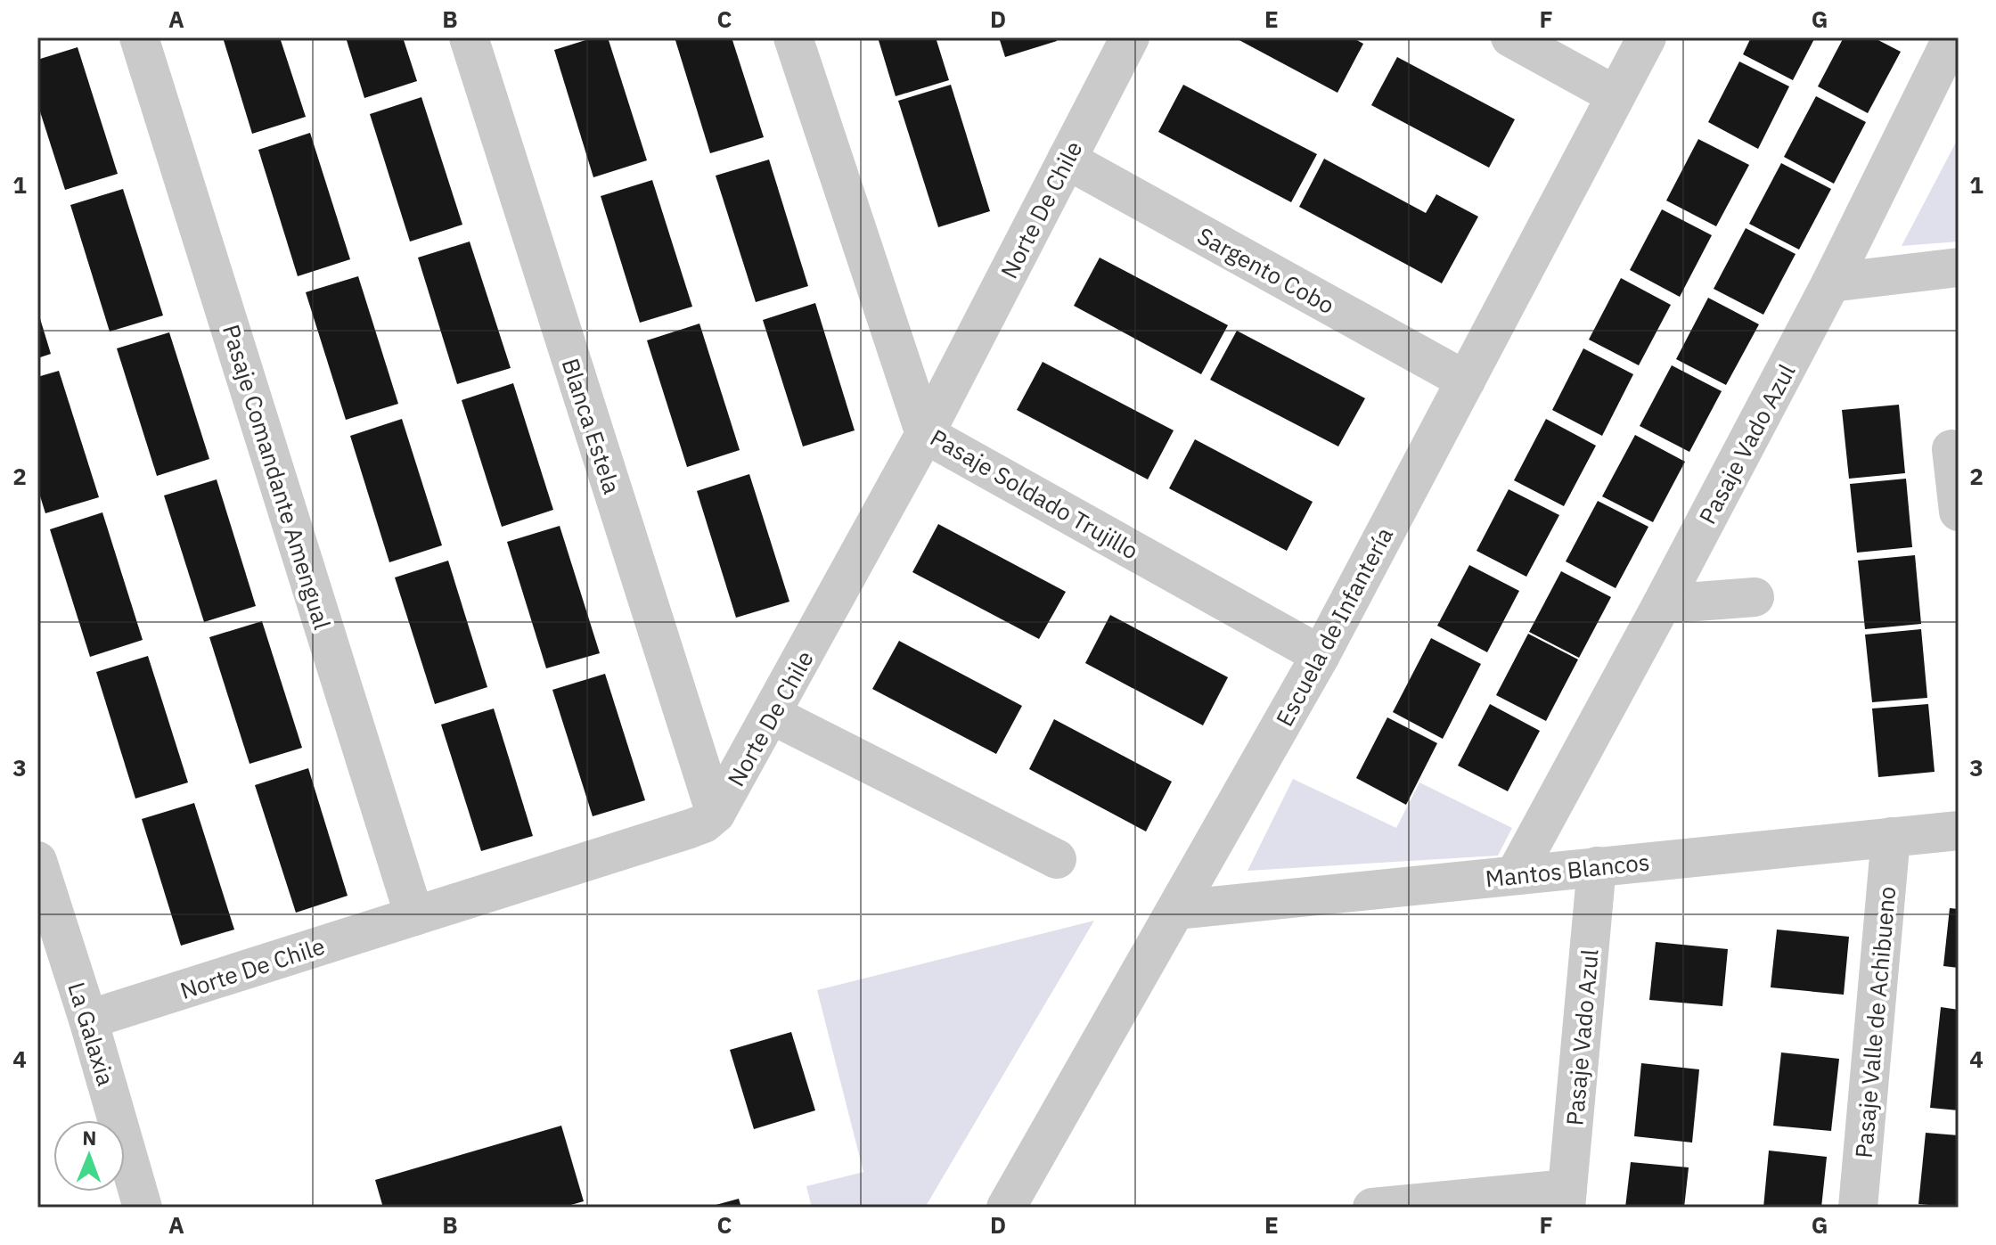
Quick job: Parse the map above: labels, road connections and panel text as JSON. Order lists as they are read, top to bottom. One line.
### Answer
{"streets":{"street":["Norte De Chile","Sargento Cobo","Blanca Estela","Pasaje Vado Azul","Pasaje Comandante Amengual","Pasaje Soldado Trujillo","Escuela de Infantería","Mantos Blancos","Pasaje Valle de Achibueno","La Galaxia"]},"crossings":[["Norte De Chile","Sargento Cobo"],["Norte De Chile","Blanca Estela"],["Norte De Chile","Pasaje Comandante Amengual"],["Norte De Chile","Pasaje Soldado Trujillo"],["Norte De Chile","La Galaxia"],["Sargento Cobo","Escuela de Infantería"],["Pasaje Vado Azul","Mantos Blancos"],["Pasaje Soldado Trujillo","Escuela de Infantería"],["Escuela de Infantería","Mantos Blancos"],["Mantos Blancos","Pasaje Valle de Achibueno"]],"north":"top","grid":{"columns":["A","B","C","D","E","F","G"],"rows":["1","2","3","4"]}}
